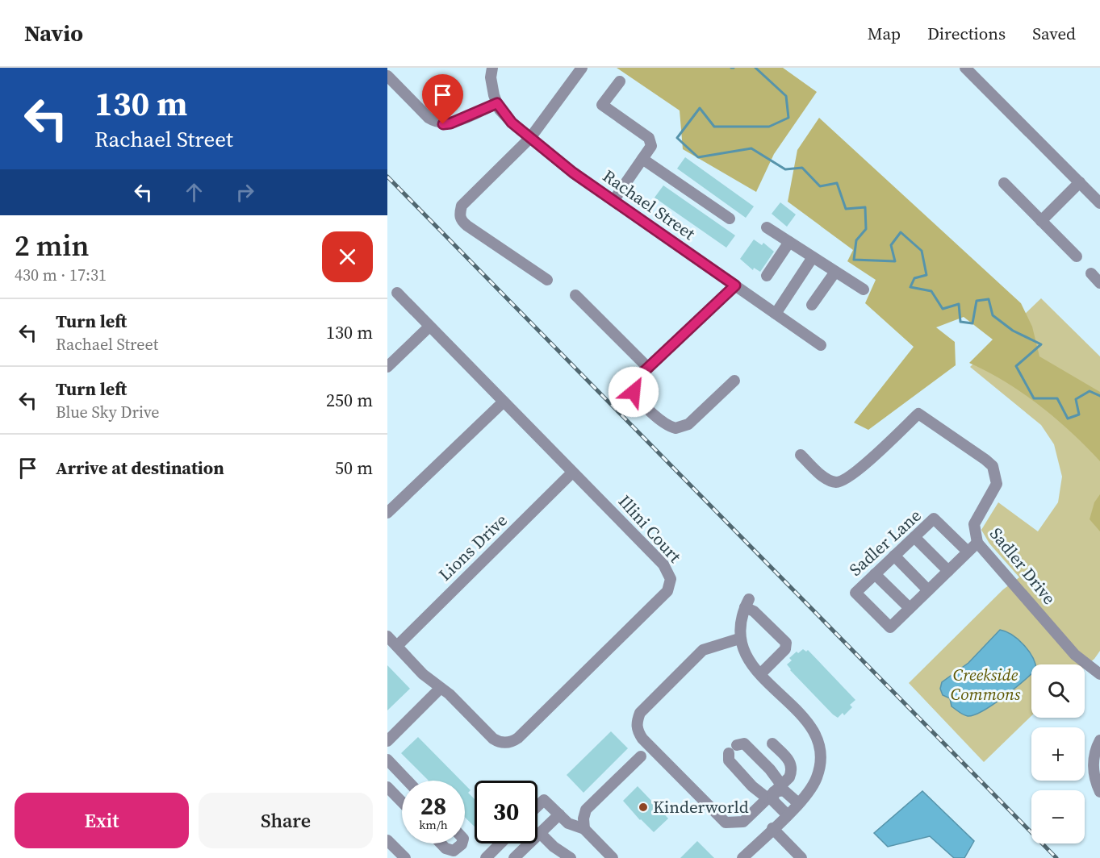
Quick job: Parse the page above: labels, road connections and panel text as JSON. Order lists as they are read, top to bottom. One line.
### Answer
{"streets":{"street":["Rachael Street","Illini Court","Sadler Lane","Lions Drive","Sadler Drive"]},"crossings":[["Illini Court","Lions Drive"],["Sadler Lane","Sadler Drive"]],"parks":["Creekside Commons"],"places":["Kinderworld"],"page":{"header":"Navio","nav":["Map","Directions","Saved"],"turn":["130 m","Rachael Street"],"heading":["2 min","430 m · 17:31"],"list":[{"name":"Turn left","note":"Rachael Street","value":"130 m"},{"name":"Turn left","note":"Blue Sky Drive","value":"250 m"},{"name":"Arrive at destination","value":"50 m"}],"map_buttons":["+","−"],"speed":"28 km/h","limit":"30","buttons":["Exit","Share"]}}
